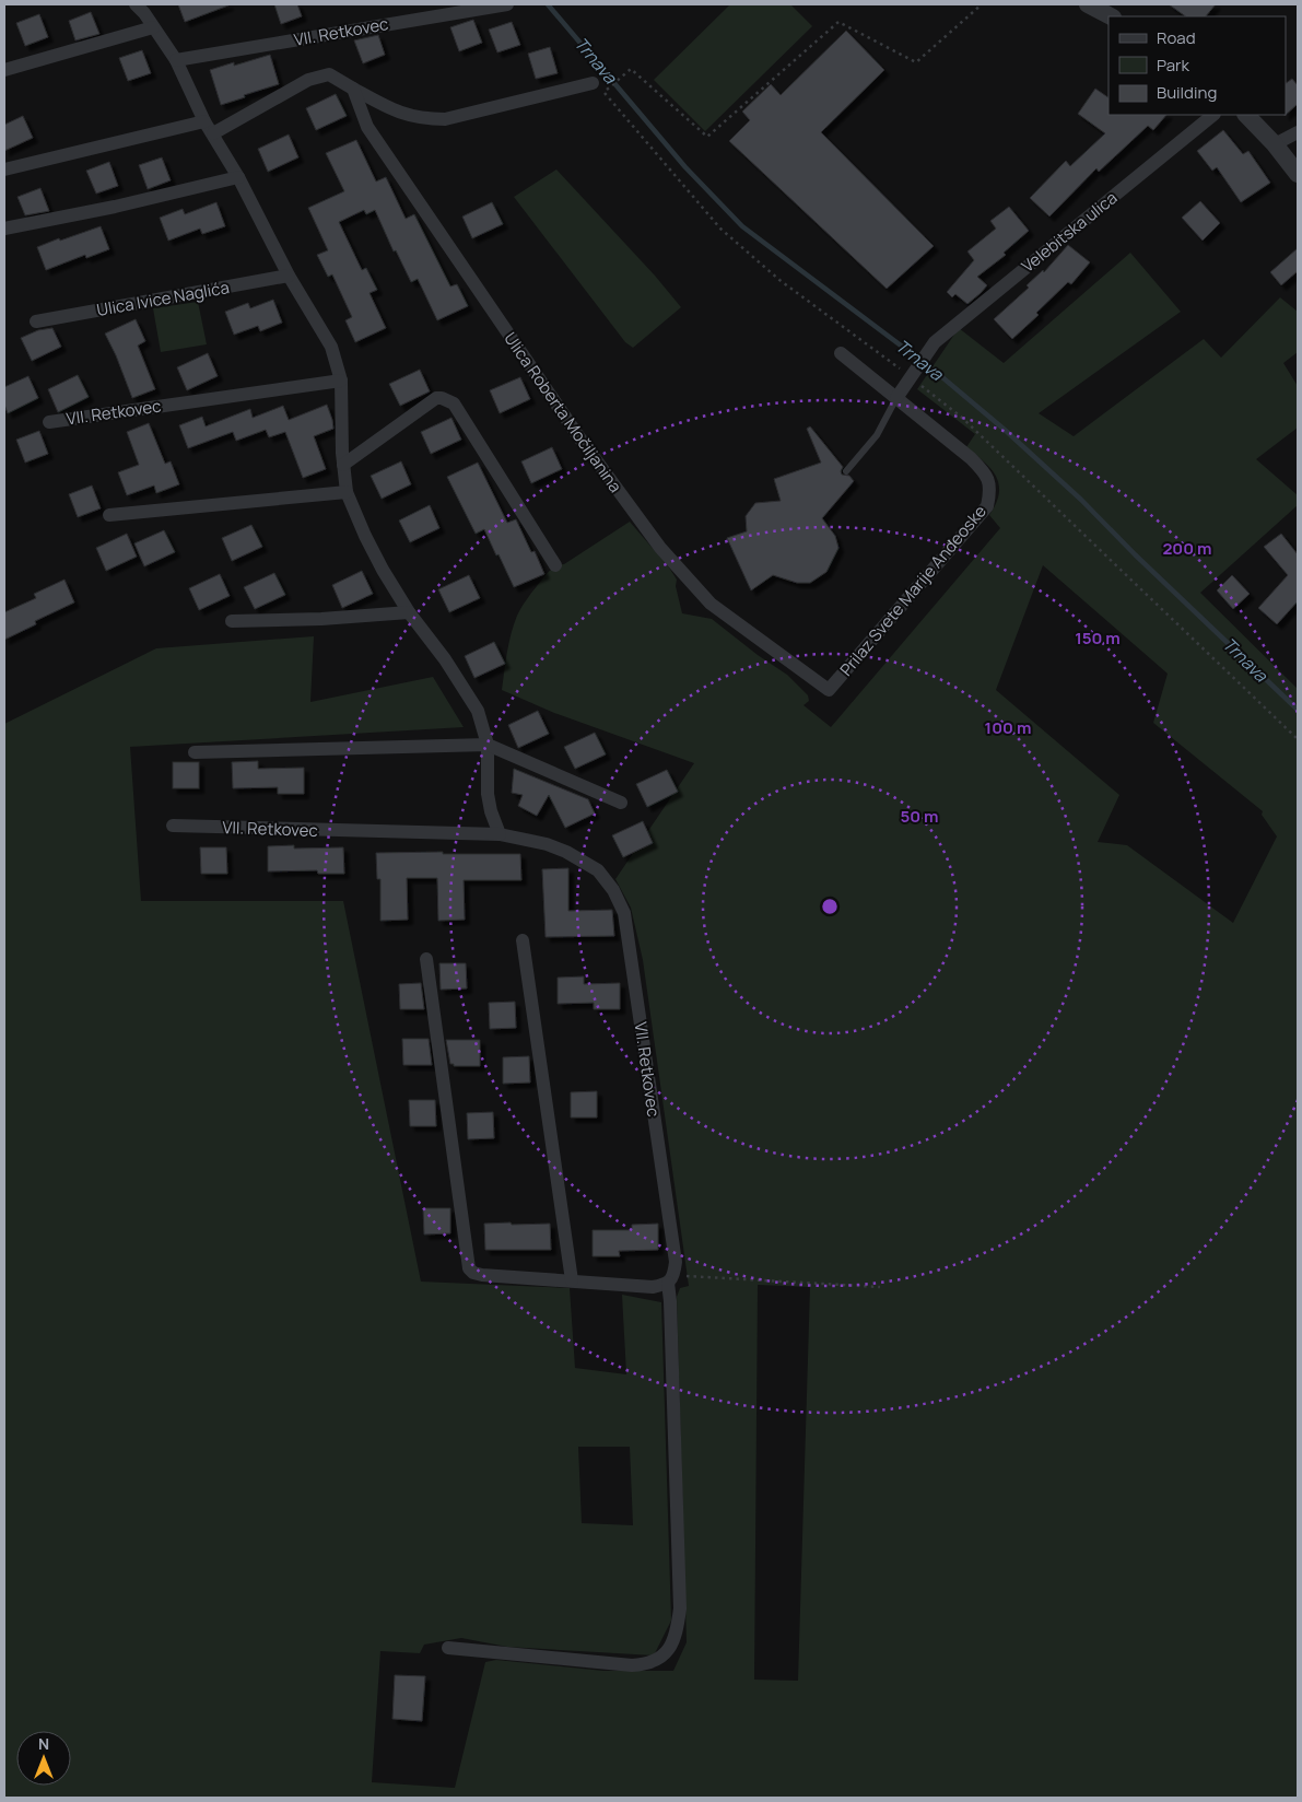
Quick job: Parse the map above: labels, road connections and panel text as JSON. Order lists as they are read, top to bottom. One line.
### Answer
{"streets":{"street":["VII. Retkovec","Velebitska ulica","Ulica Ivice Naglića","Ulica Roberta Močiljanina","Prilaz Svete Marije Anđeoske"]},"crossings":[["Ulica Roberta Močiljanina","Prilaz Svete Marije Anđeoske"]],"water":["Trnava"],"legend":["Road","Park","Building"],"north":"top","rings":["200 m","150 m","100 m","50 m"]}
